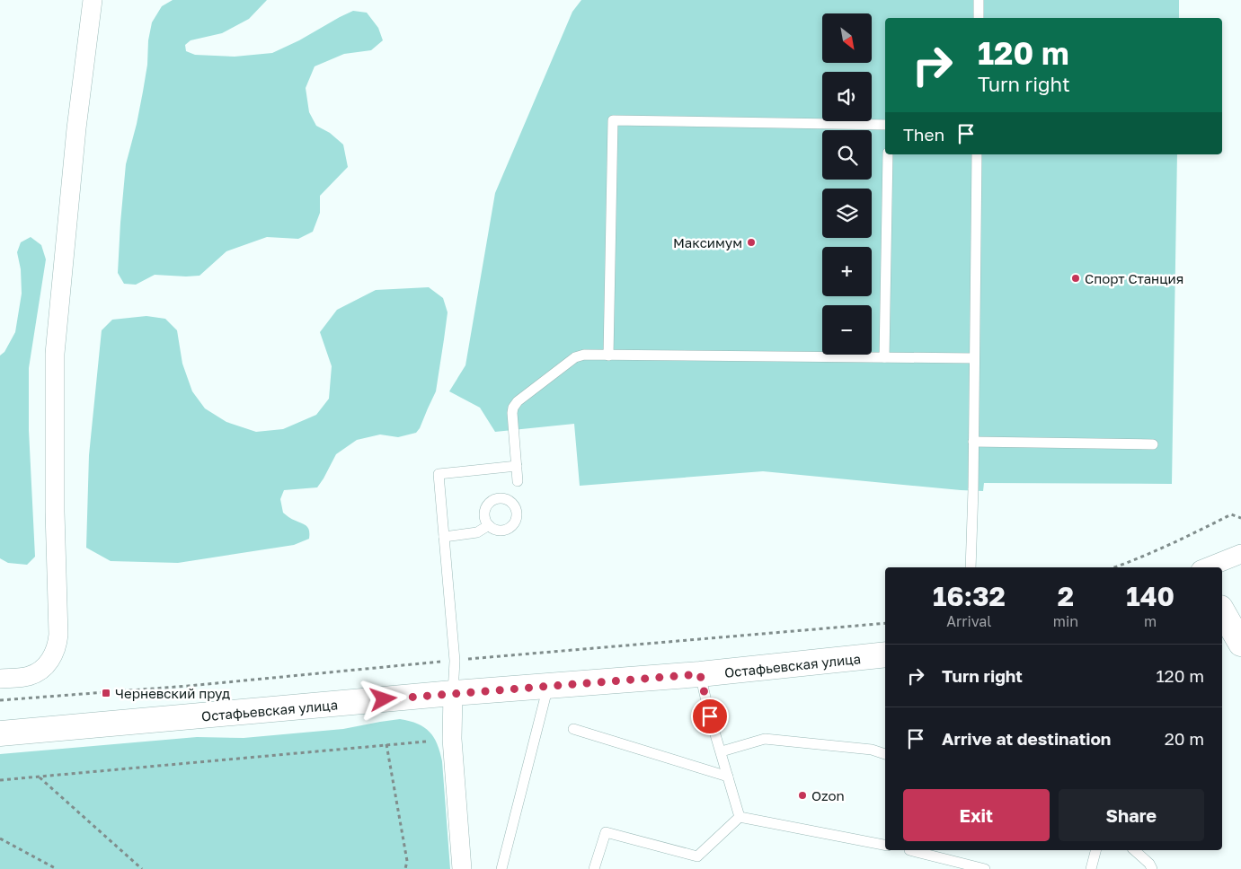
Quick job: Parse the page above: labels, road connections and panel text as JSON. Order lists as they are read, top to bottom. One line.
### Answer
{"streets":{"street":["Остафьевская улица"]},"places":{"other":["Максимум","Спорт Станция","Ozon"],"transit":["Черневский пруд"]},"north":"bottom right","page":{"map_buttons":["+","−"],"turn":["120 m","Turn right"],"then":"Then","eta":["16:32","Arrival","2","min","140","m"],"list":[{"name":"Turn right","value":"120 m"},{"name":"Arrive at destination","value":"20 m"}],"buttons":["Exit","Share"]}}
